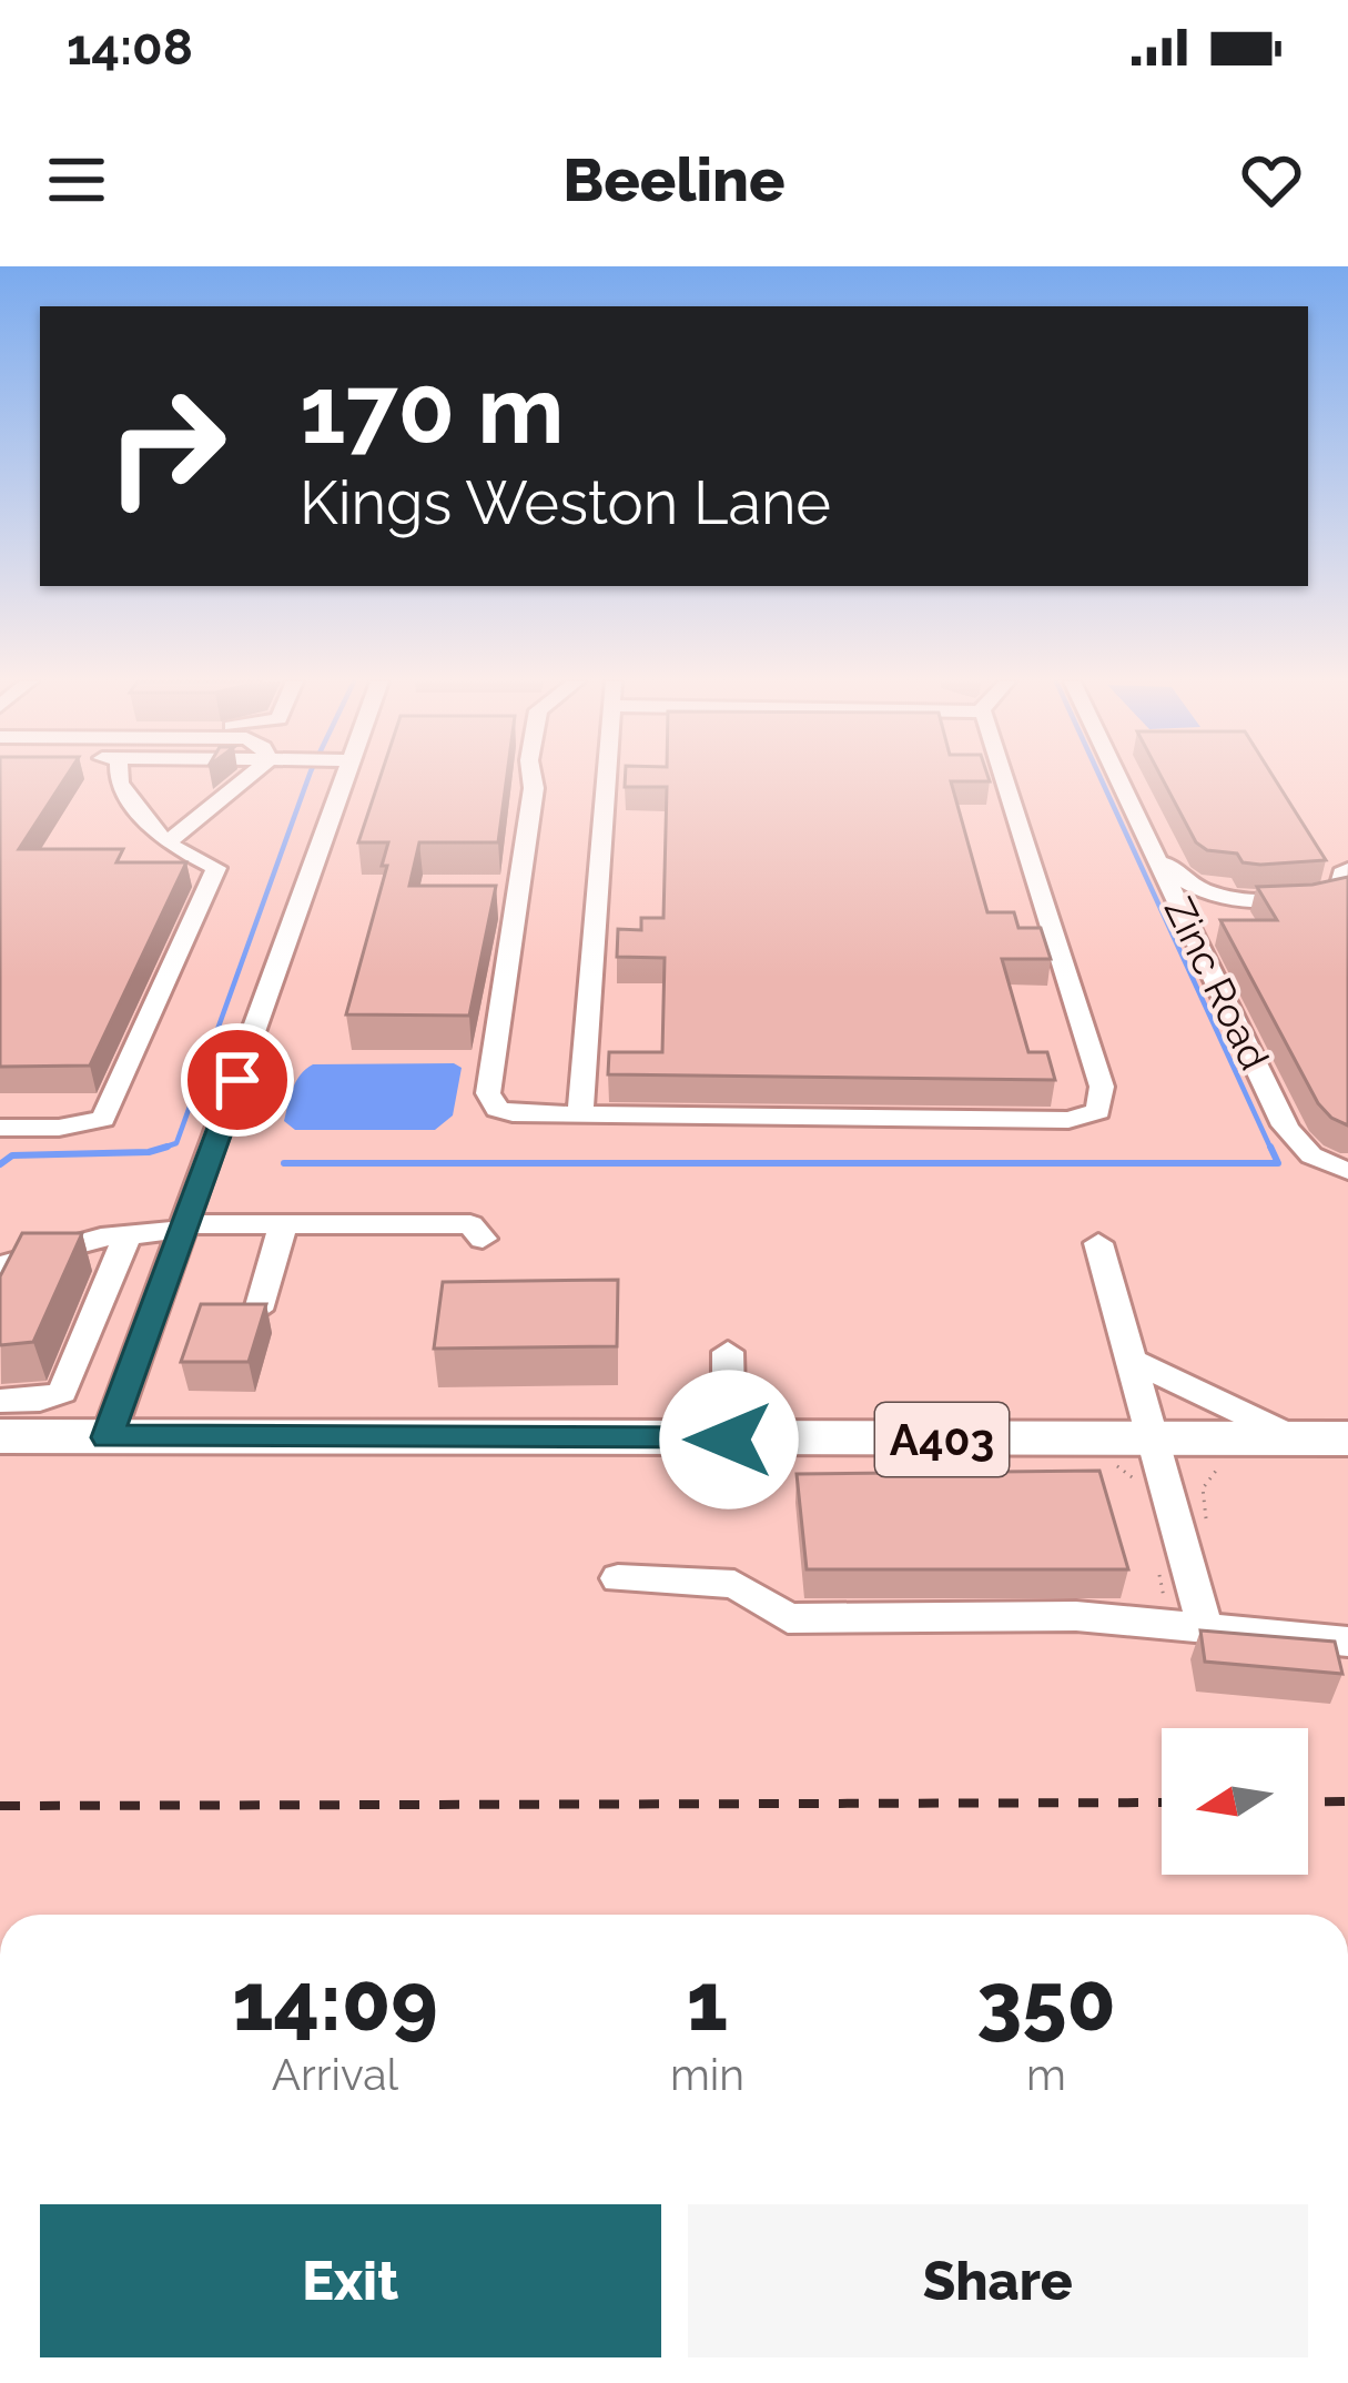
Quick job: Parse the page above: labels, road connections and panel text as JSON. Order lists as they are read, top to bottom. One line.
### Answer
{"streets":{"highway":["A403"],"street":["Zinc Road"]},"north":"left","page":{"status":"14:08","header":"Beeline","turn":["170 m","Kings Weston Lane"],"eta":["14:09","Arrival","1","min","350","m"],"buttons":["Exit","Share"]}}
